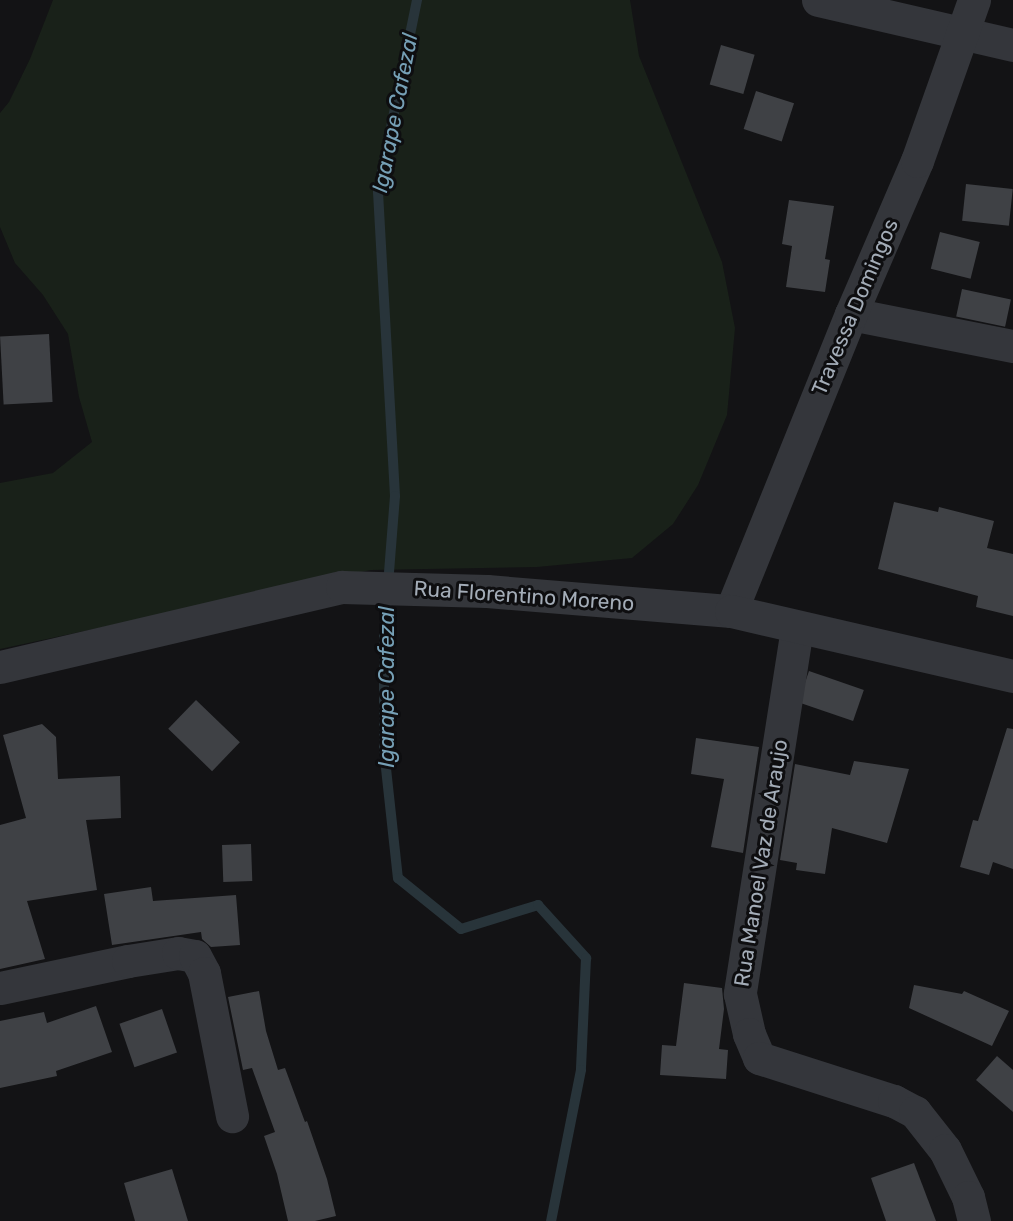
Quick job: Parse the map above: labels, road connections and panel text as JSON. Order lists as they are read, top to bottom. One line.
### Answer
{"streets":{"street":["Travessa Domingos","Rua Florentino Moreno","Rua Manoel Vaz de Araujo"]},"crossings":[["Travessa Domingos","Rua Florentino Moreno"],["Rua Florentino Moreno","Rua Manoel Vaz de Araujo"]],"water":["Igarape Cafezal"]}
